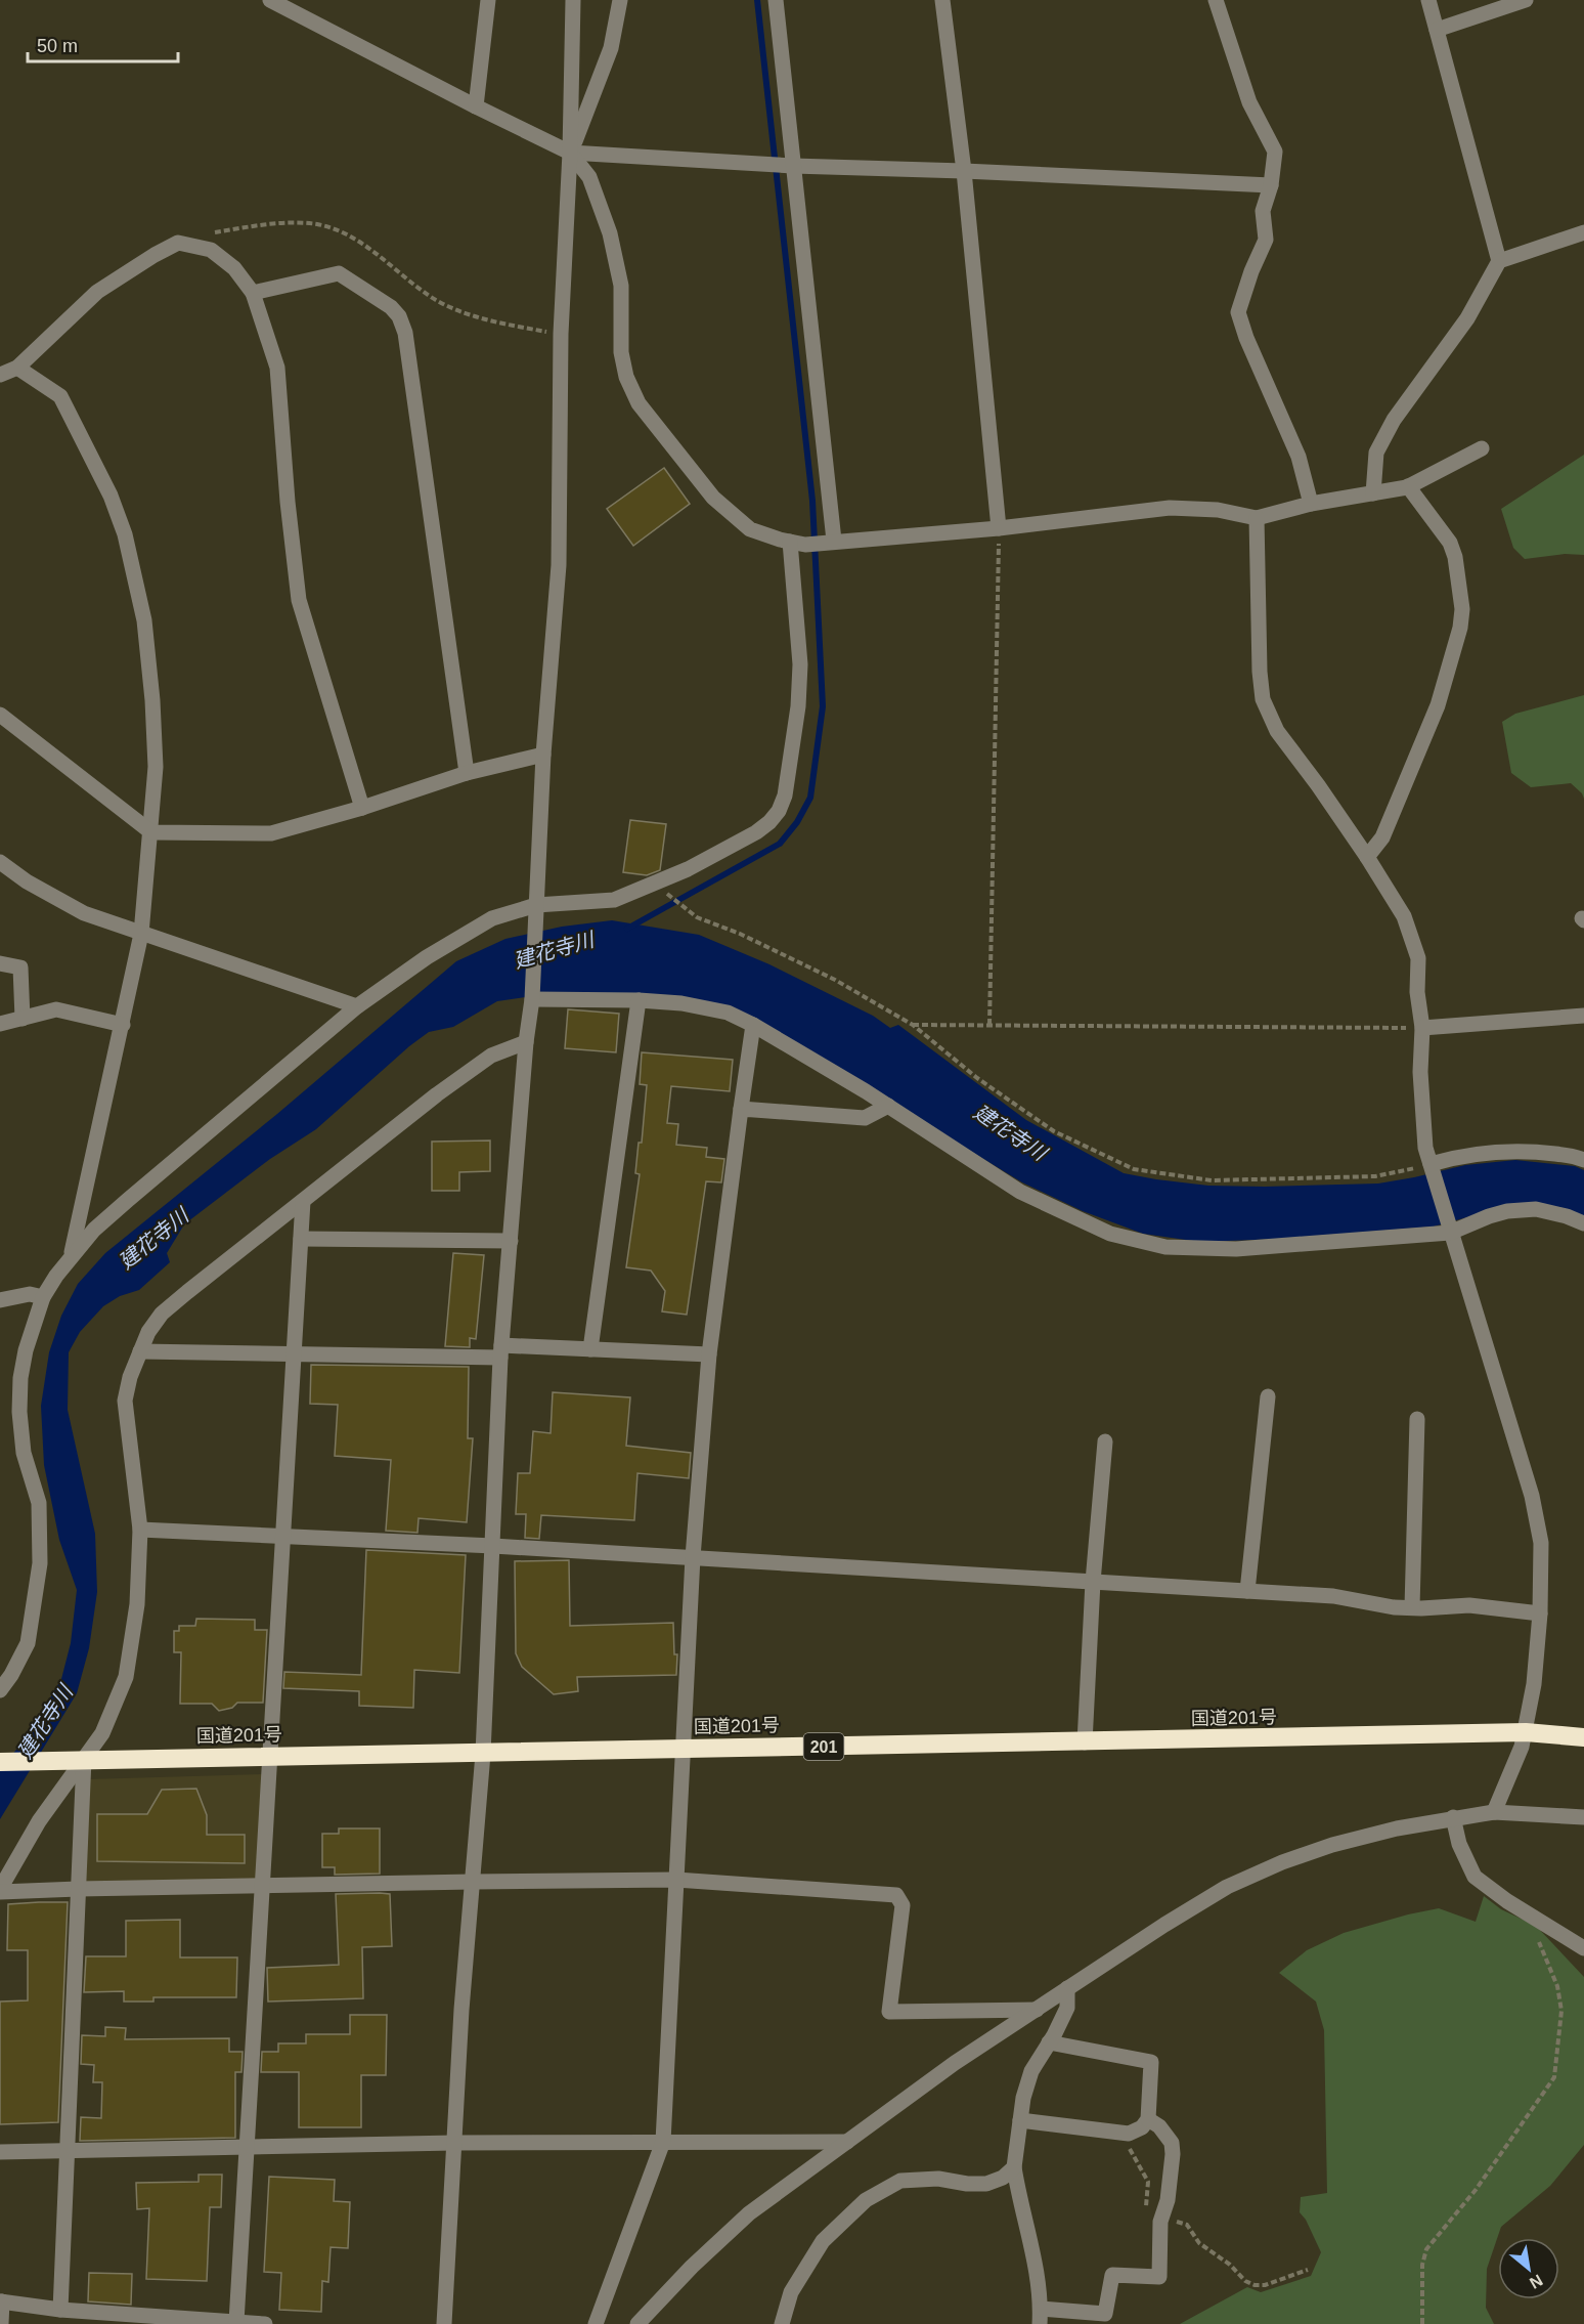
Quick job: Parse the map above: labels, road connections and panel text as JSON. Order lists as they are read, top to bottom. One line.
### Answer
{"streets":{"highway":["国道201号","201"]},"water":["建花寺川"],"scale_bar":"50 m","north":"bottom right"}
